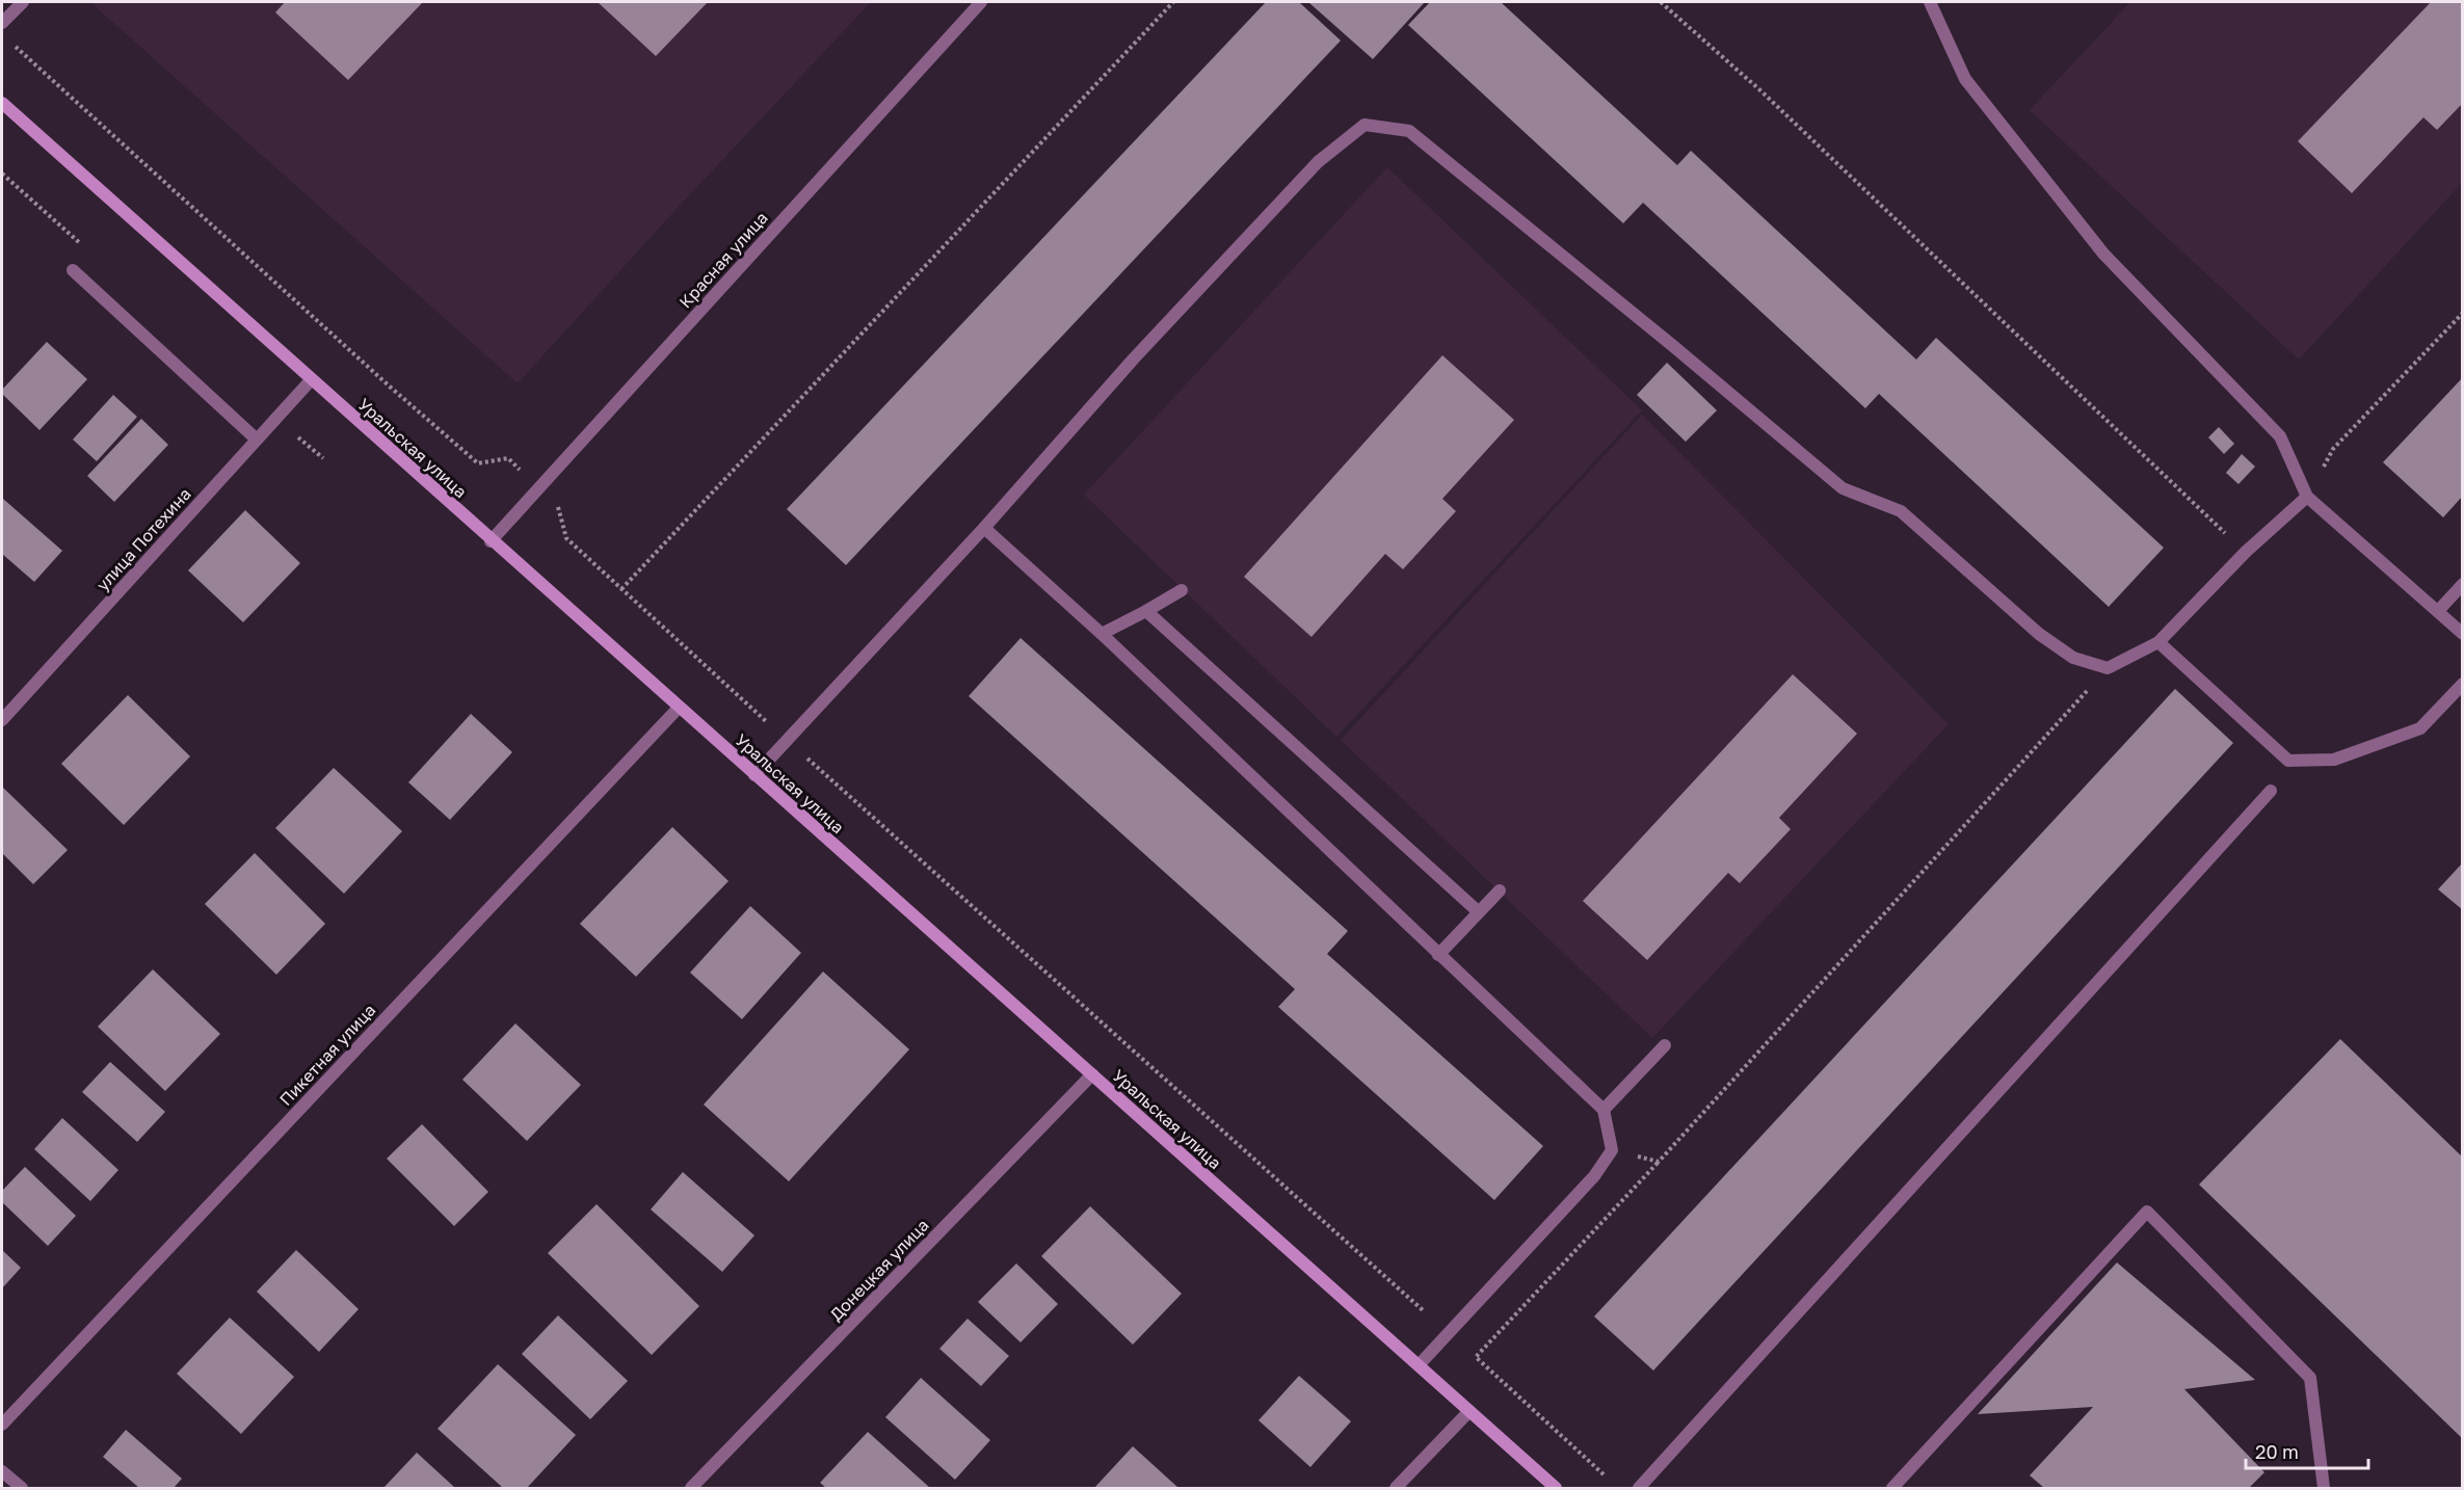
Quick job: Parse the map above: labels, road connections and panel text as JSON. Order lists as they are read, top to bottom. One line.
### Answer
{"streets":{"street":["Красная улица","Уральская улица","улица Потехина","Пикетная улица","Донецкая улица"]},"crossings":[["Красная улица","Уральская улица"],["Уральская улица","улица Потехина"],["Уральская улица","Пикетная улица"],["Уральская улица","Донецкая улица"]],"scale_bar":"20 m"}
